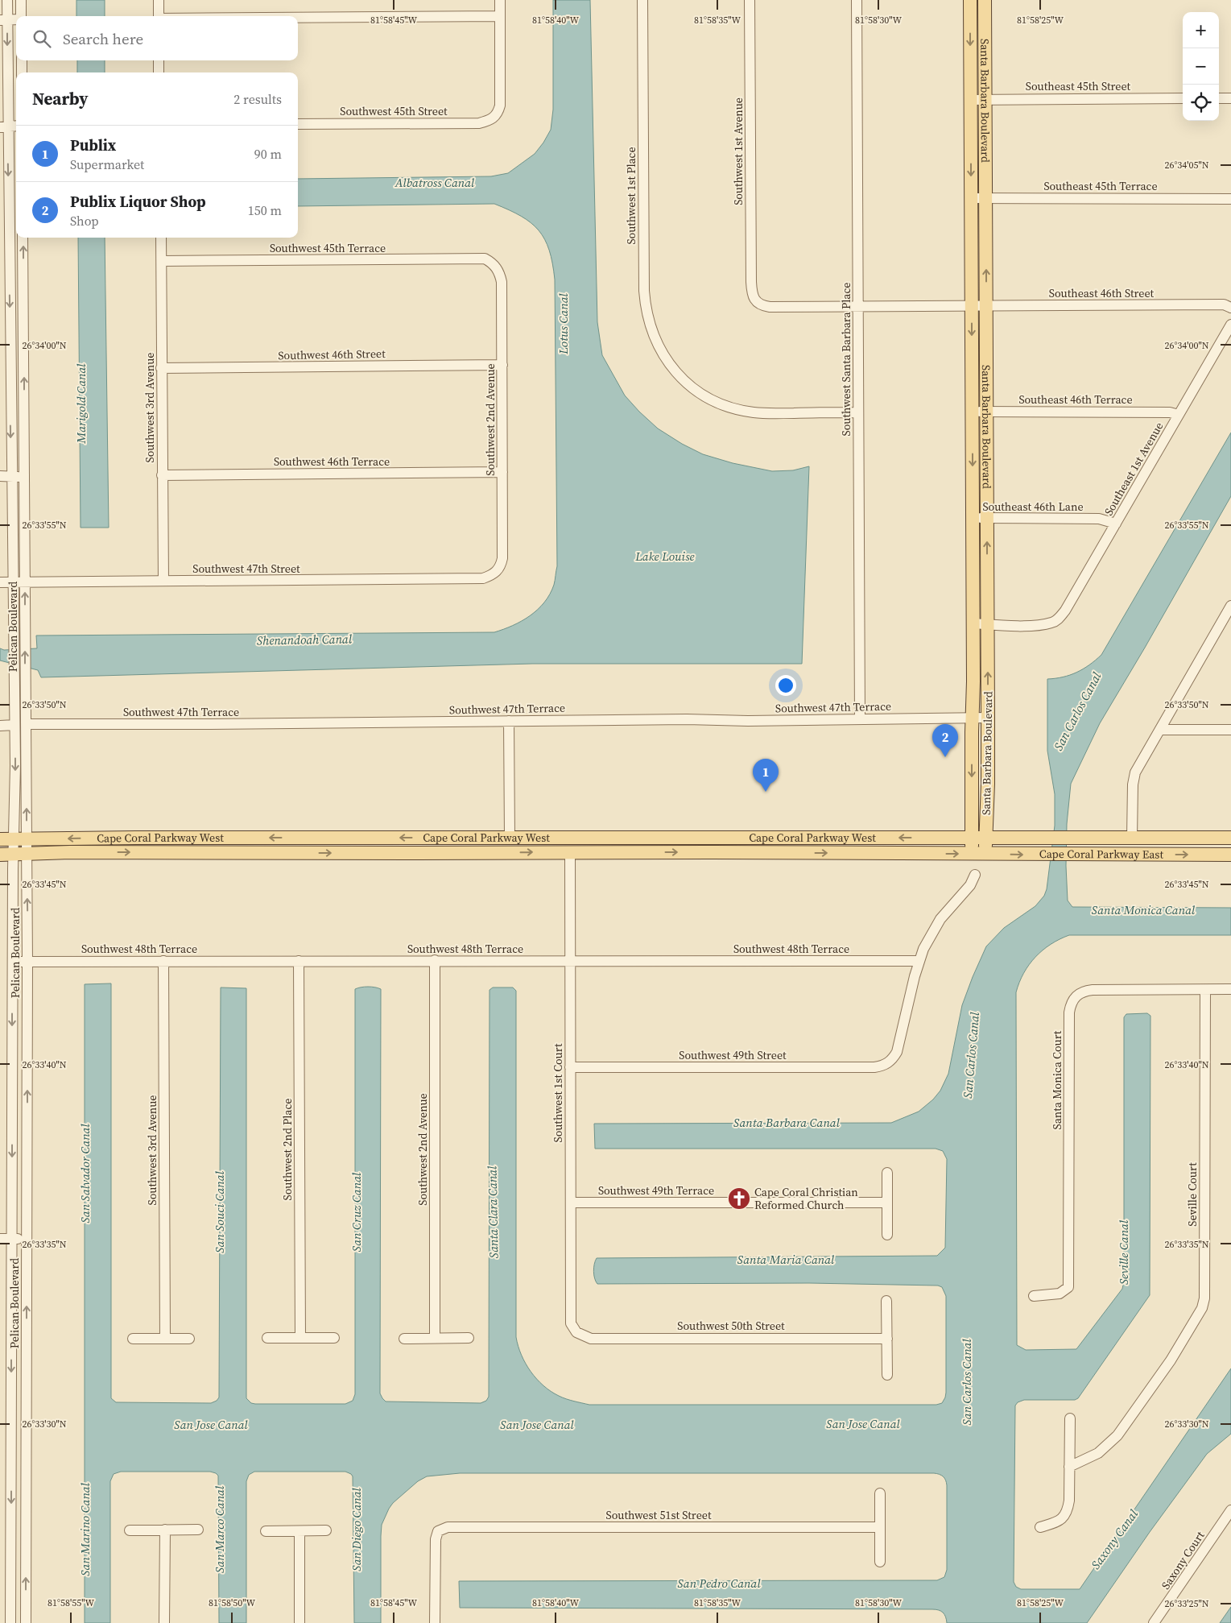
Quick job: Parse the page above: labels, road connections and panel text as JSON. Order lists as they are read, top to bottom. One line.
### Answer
{"streets":{"main road":["Santa Barbara Boulevard","Cape Coral Parkway West","Cape Coral Parkway East"],"street":["Southeast 45th Street","Southwest 45th Street","Southwest 1st Avenue","Southeast 45th Terrace","Southwest 1st Place","Southwest 45th Terrace","Southeast 46th Street","Southwest 46th Street","Southwest Santa Barbara Place","Southeast 46th Terrace","Southwest 3rd Avenue","Southwest 2nd Avenue","Southwest 46th Terrace","Southeast 1st Avenue","Southeast 46th Lane","Southwest 47th Street","Pelican Boulevard","Southwest 47th Terrace","Southwest 48th Terrace","Southwest 49th Street","Santa Monica Court","Southwest 1st Court","Southwest 2nd Place","Southwest 49th Terrace","Seville Court","Southwest 50th Street","Southwest 51st Street","Saxony Court"]},"crossings":[["Southeast 45th Street","Santa Barbara Boulevard"],["Santa Barbara Boulevard","Southeast 45th Terrace"],["Santa Barbara Boulevard","Southeast 46th Street"],["Santa Barbara Boulevard","Southeast 46th Terrace"],["Santa Barbara Boulevard","Southeast 1st Avenue"],["Santa Barbara Boulevard","Southeast 46th Lane"],["Santa Barbara Boulevard","Southwest 47th Terrace"],["Santa Barbara Boulevard","Cape Coral Parkway West"],["Santa Barbara Boulevard","Cape Coral Parkway East"],["Southwest 1st Avenue","Southwest Santa Barbara Place"],["Southwest 1st Place","Southwest Santa Barbara Place"],["Southwest 45th Terrace","Southwest 3rd Avenue"],["Southwest 45th Terrace","Southwest 2nd Avenue"],["Southwest 46th Street","Southwest 3rd Avenue"],["Southwest 46th Street","Southwest 2nd Avenue"],["Southwest Santa Barbara Place","Southwest 47th Terrace"],["Southeast 46th Terrace","Southeast 1st Avenue"],["Southwest 3rd Avenue","Southwest 46th Terrace"],["Southwest 3rd Avenue","Southwest 47th Street"],["Southwest 3rd Avenue","Southwest 48th Terrace"],["Southwest 2nd Avenue","Southwest 46th Terrace"],["Southwest 2nd Avenue","Southwest 47th Street"],["Southwest 2nd Avenue","Southwest 48th Terrace"],["Southeast 1st Avenue","Southeast 46th Lane"],["Southwest 47th Street","Pelican Boulevard"],["Pelican Boulevard","Southwest 47th Terrace"],["Pelican Boulevard","Cape Coral Parkway West"],["Pelican Boulevard","Southwest 48th Terrace"],["Cape Coral Parkway West","Cape Coral Parkway East"],["Cape Coral Parkway West","Southwest 1st Court"],["Southwest 48th Terrace","Southwest 49th Street"],["Southwest 48th Terrace","Southwest 1st Court"],["Southwest 48th Terrace","Southwest 2nd Place"],["Southwest 49th Street","Southwest 1st Court"],["Santa Monica Court","Seville Court"],["Southwest 1st Court","Southwest 49th Terrace"],["Southwest 1st Court","Southwest 50th Street"]],"water":["Albatross Canal","Lotus Canal","Marigold Canal","Lake Louise","Shenandoah Canal","San Carlos Canal","Santa Monica Canal","Santa Barbara Canal","San Salvador Canal","San Souci Canal","San Cruz Canal","Santa Clara Canal","Seville Canal","Santa Maria Canal","San Jose Canal","San Marino Canal","San Marco Canal","San Diego Canal","Saxony Canal","San Pedro Canal"],"places":{"church":["Cape Coral Christian Reformed Church"]},"page":{"map_buttons":["+","−"],"search":"Search here","heading":["Nearby","2 results"],"list":[{"mark":"1","name":"Publix","note":"Supermarket","value":"90 m"},{"mark":"2","name":"Publix Liquor Shop","note":"Shop","value":"150 m"}],"pins":["2","1"]},"coordinates":["81°58'45\"W","81°58'40\"W","81°58'35\"W","81°58'30\"W","81°58'25\"W","26°34'05\"N","26°34'00\"N","26°33'55\"N","26°33'50\"N","26°33'45\"N","26°33'40\"N","26°33'35\"N","26°33'30\"N","81°58'55\"W","81°58'50\"W","26°33'25\"N"]}
